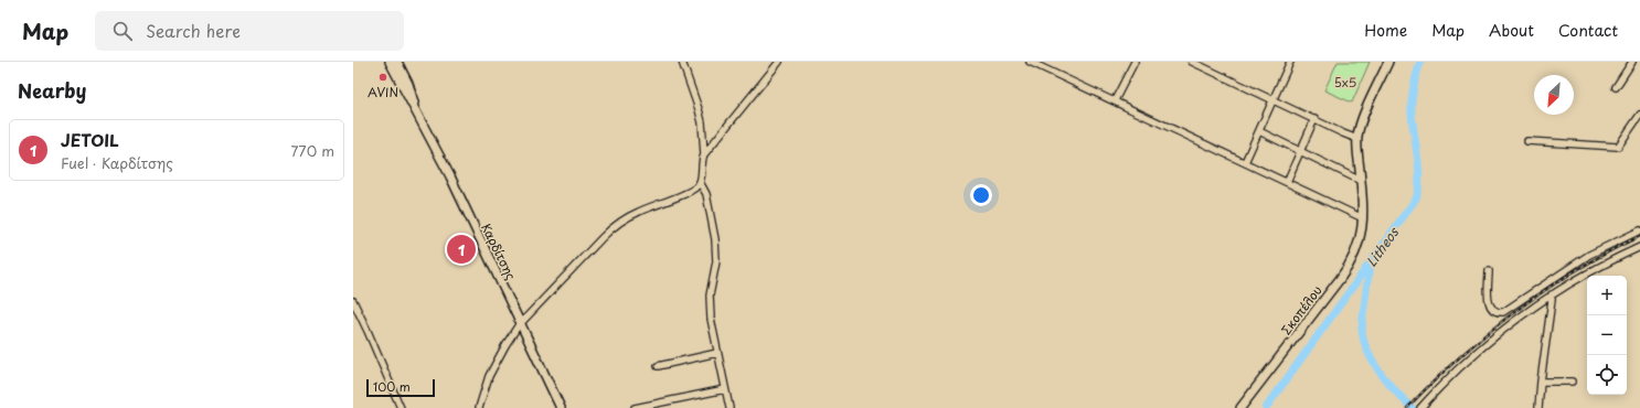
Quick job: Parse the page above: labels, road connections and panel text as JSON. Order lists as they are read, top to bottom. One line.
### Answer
{"streets":{"main road":["Καρδίτσης","Σκοπέλου"]},"water":["Litheos"],"parks":["5x5"],"places":["AVIN"],"scale_bar":"100 m","north":"bottom left","page":{"header":"Map","search":"Search here","nav":["Home","Map","About","Contact"],"heading":"Nearby","list":[{"mark":"1","name":"JETOIL","note":"Fuel · Καρδίτσης","value":"770 m"}],"pins":"1","map_buttons":["+","−"],"scale":"100 m"}}
